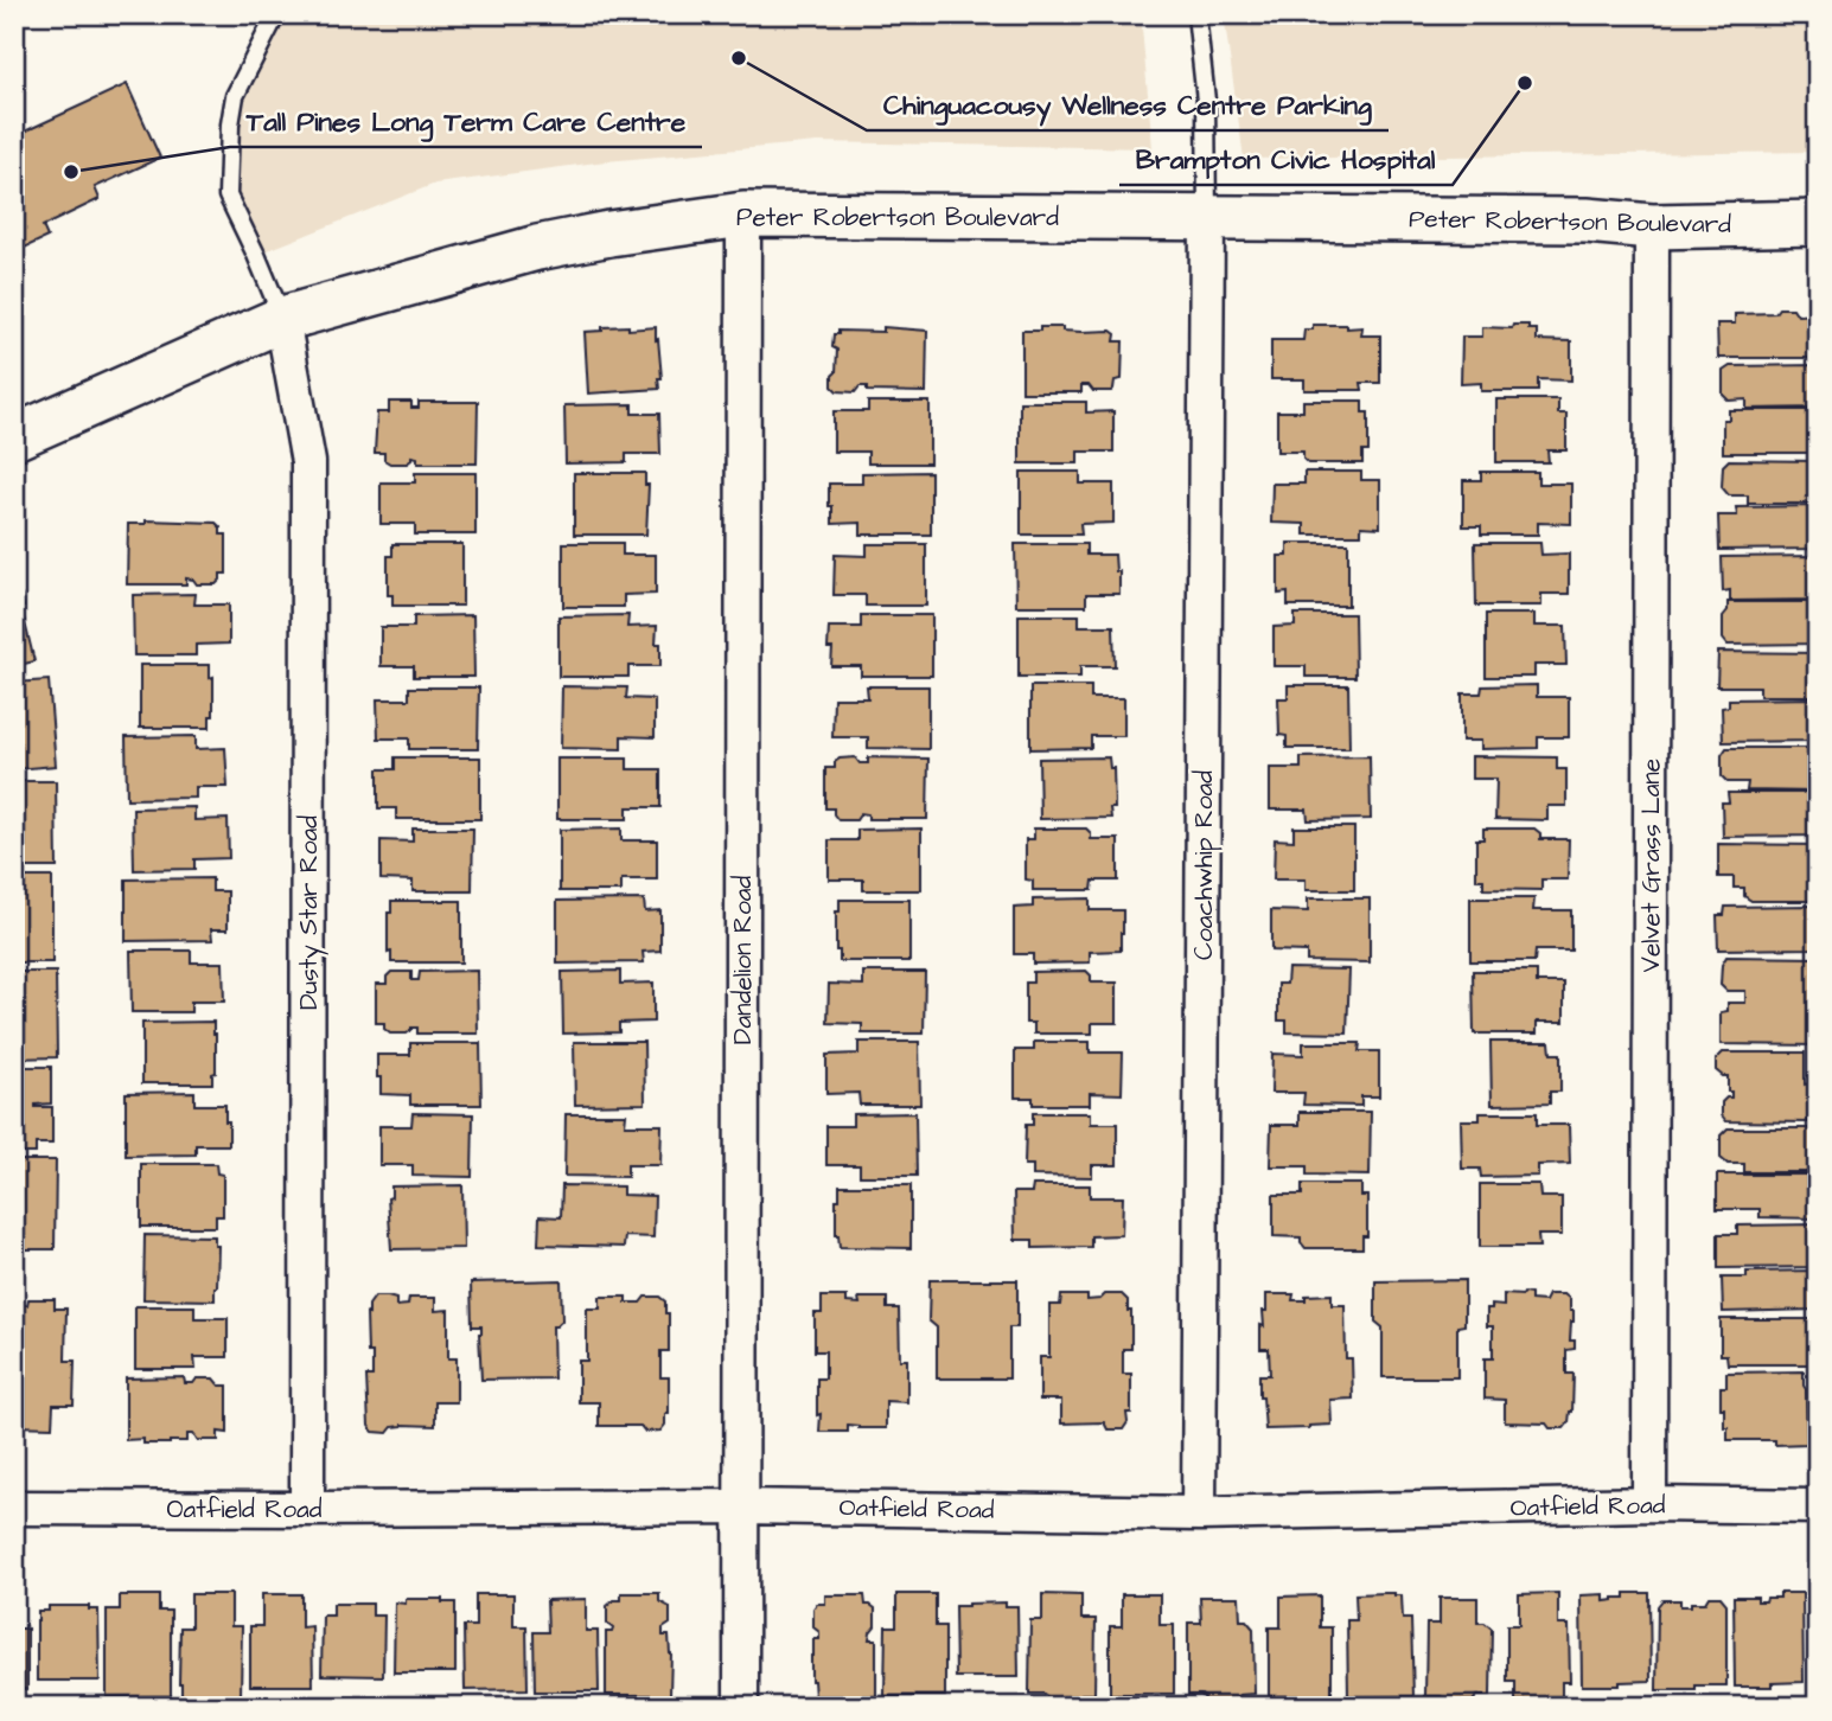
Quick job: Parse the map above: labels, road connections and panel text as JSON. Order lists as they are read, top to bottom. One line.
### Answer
{"streets":{"street":["Peter Robertson Boulevard","Coachwhip Road","Velvet Grass Lane","Dusty Star Road","Dandelion Road","Oatfield Road"]},"crossings":[["Peter Robertson Boulevard","Coachwhip Road"],["Peter Robertson Boulevard","Velvet Grass Lane"],["Peter Robertson Boulevard","Dusty Star Road"],["Peter Robertson Boulevard","Dandelion Road"],["Coachwhip Road","Oatfield Road"],["Velvet Grass Lane","Oatfield Road"],["Dusty Star Road","Oatfield Road"],["Dandelion Road","Oatfield Road"]],"places":["Chinguacousy Wellness Centre Parking","Brampton Civic Hospital","Tall Pines Long Term Care Centre"]}
